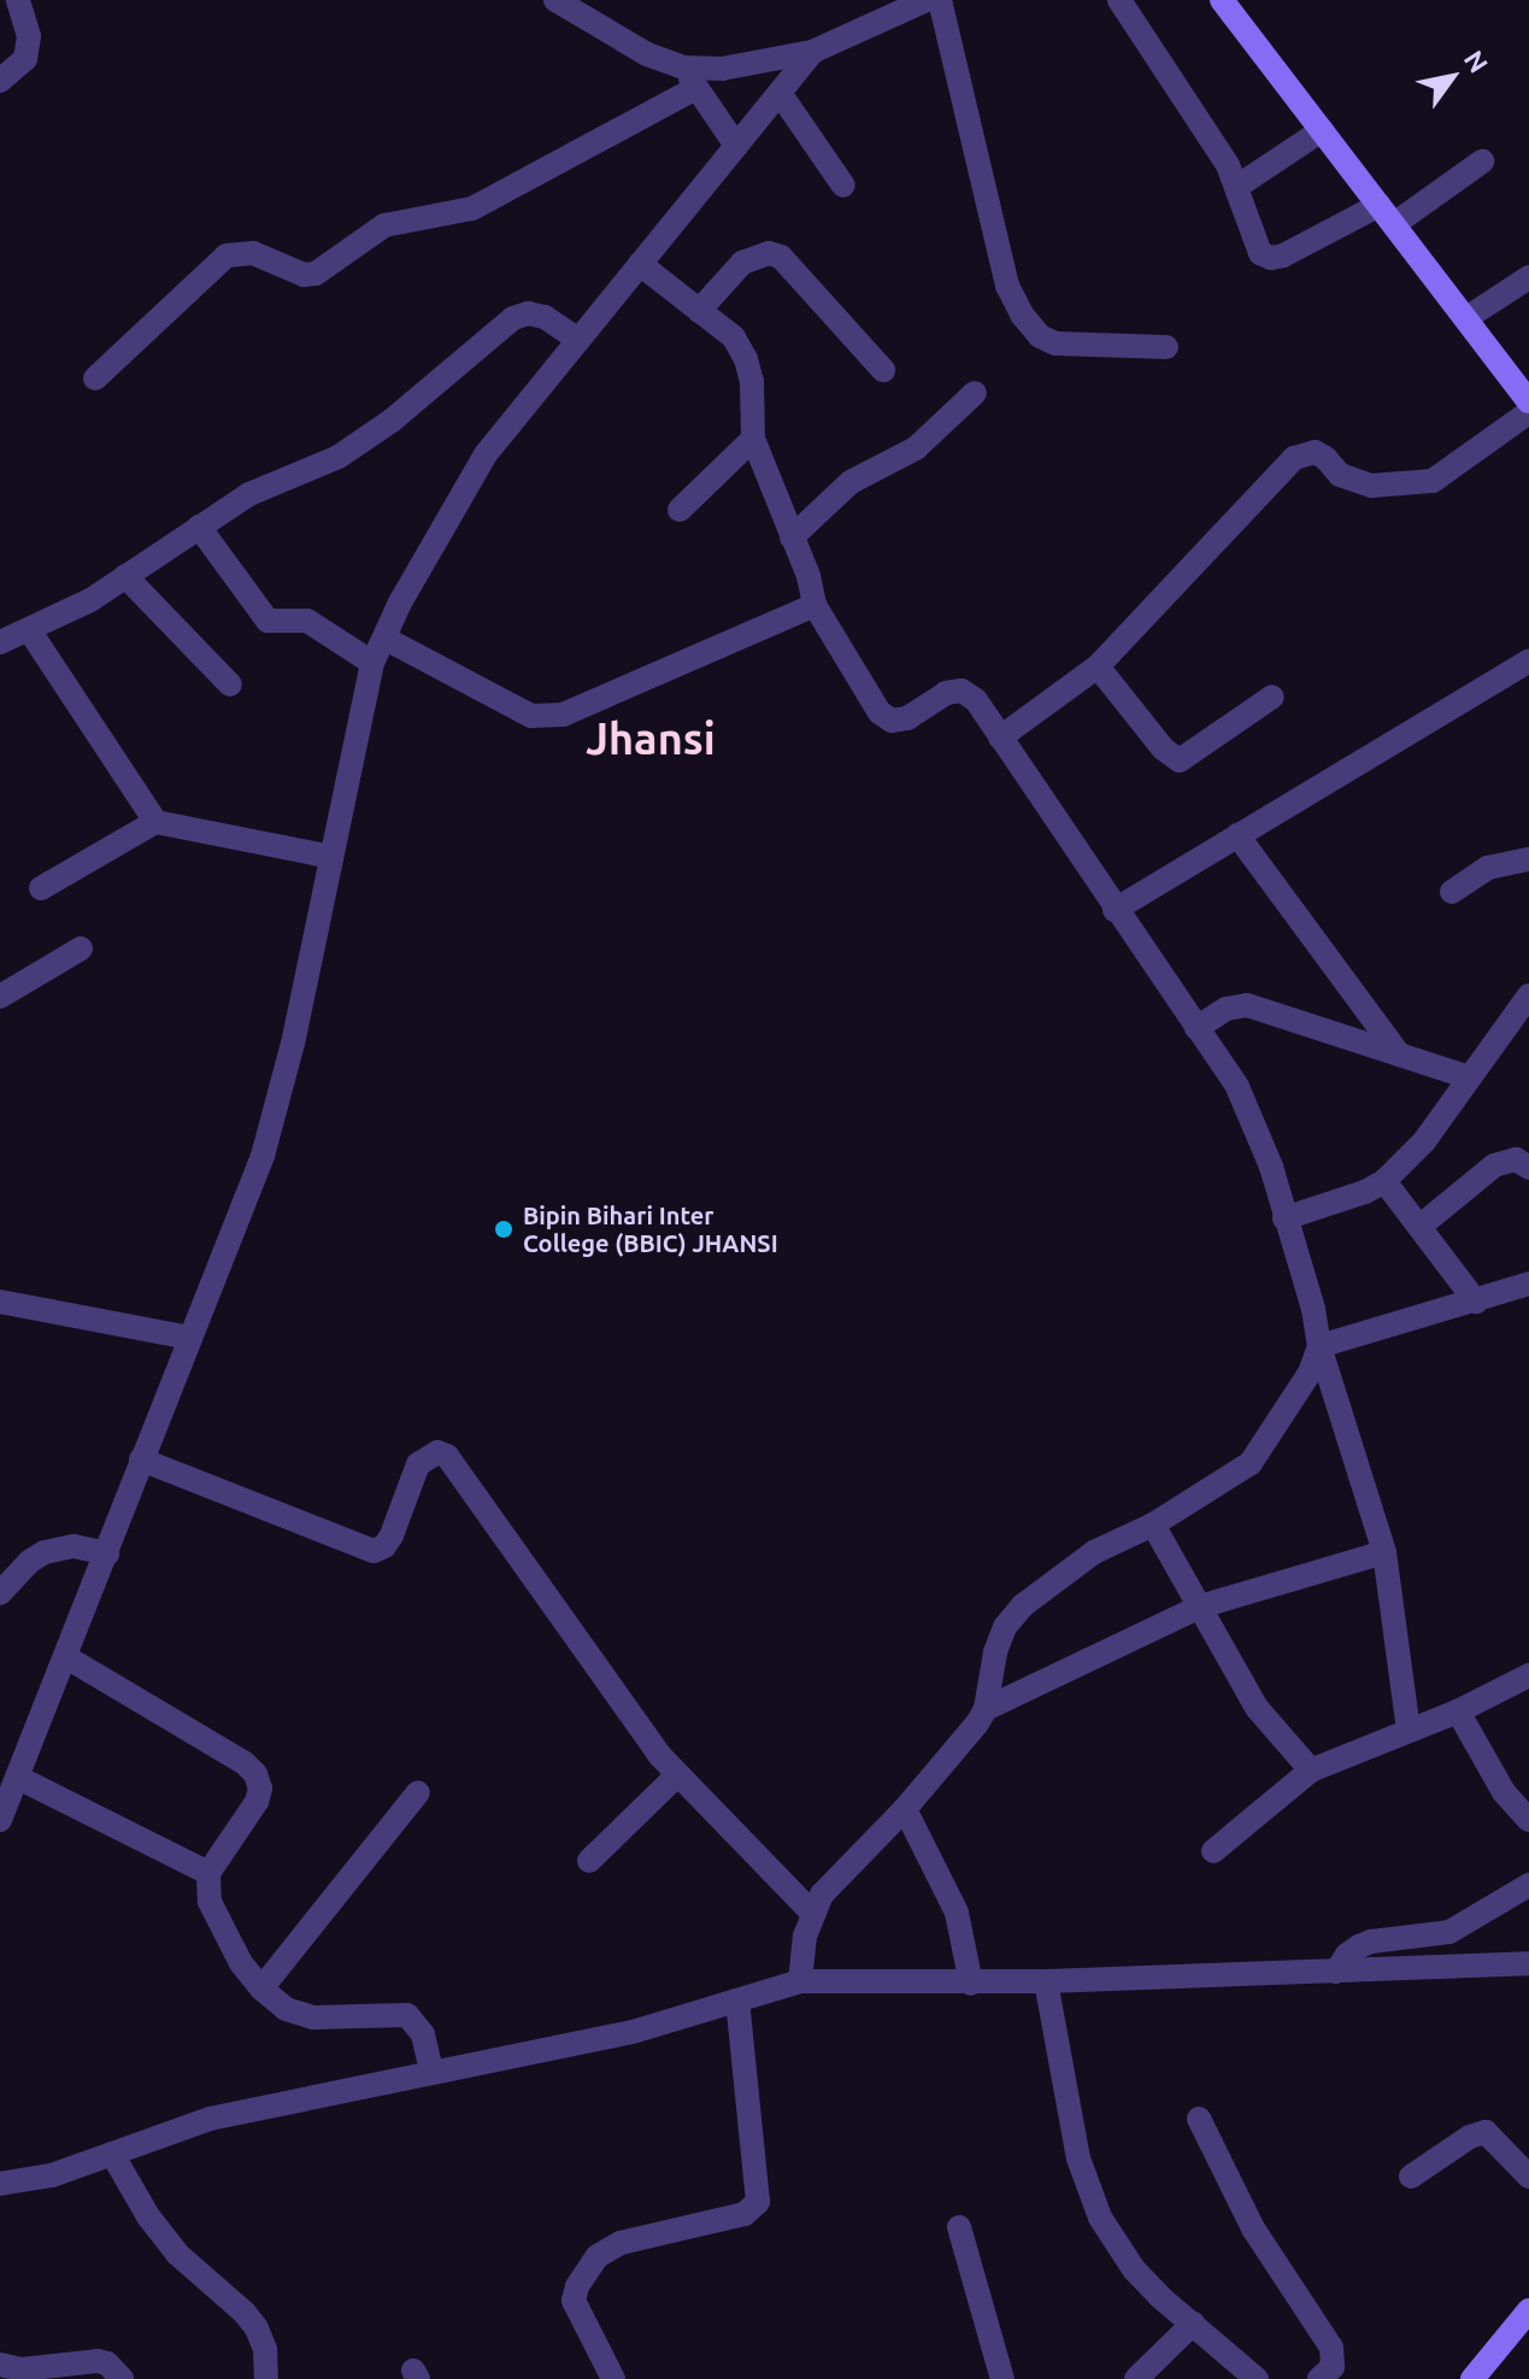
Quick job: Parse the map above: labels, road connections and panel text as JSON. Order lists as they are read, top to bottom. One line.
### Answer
{"districts":["Jhansi"],"places":["Bipin Bihari Inter College (BBIC) JHANSI"],"north":"top right"}
